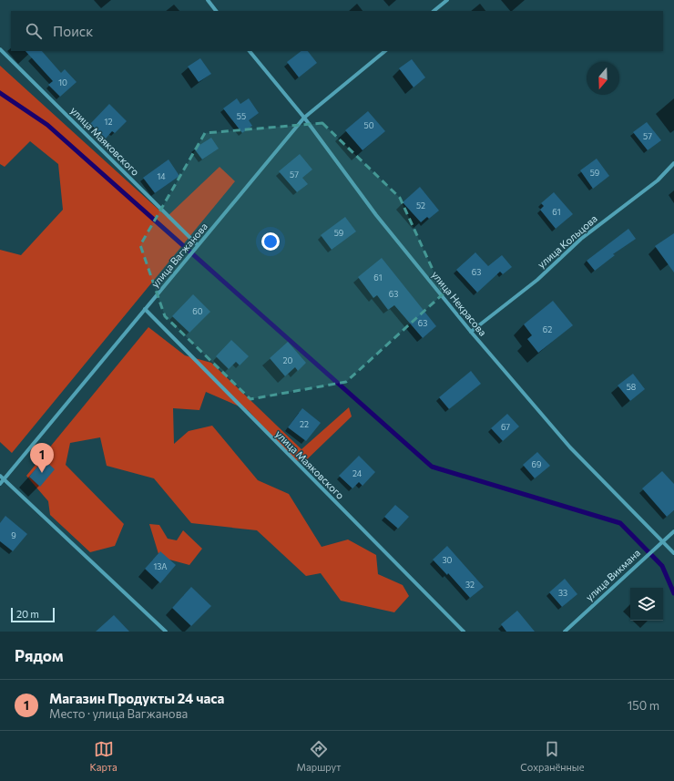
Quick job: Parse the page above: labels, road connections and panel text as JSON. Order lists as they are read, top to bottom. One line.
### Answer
{"streets":{"street":["улица Маяковского","улица Кольцова","улица Вагжанова","улица Некрасова","улица Викмана"]},"crossings":[["улица Маяковского","улица Вагжанова"],["улица Кольцова","улица Некрасова"],["улица Вагжанова","улица Некрасова"],["улица Некрасова","улица Викмана"]],"house_numbers":["10","55","12","50","57","59","57","14","52","61","59","63","61","63","60","63","62","20","58","22","67","69","24","9","30","13А","32","33"],"scale_bar":"20 m","north":"bottom","page":{"search":"Поиск","pins":"1","scale":"20 m","heading":"Рядом","list":[{"mark":"1","name":"Магазин Продукты 24 часа","note":"Место · улица Вагжанова","value":"150 m"}],"nav":["Карта","Маршрут","Сохранённые"]}}
